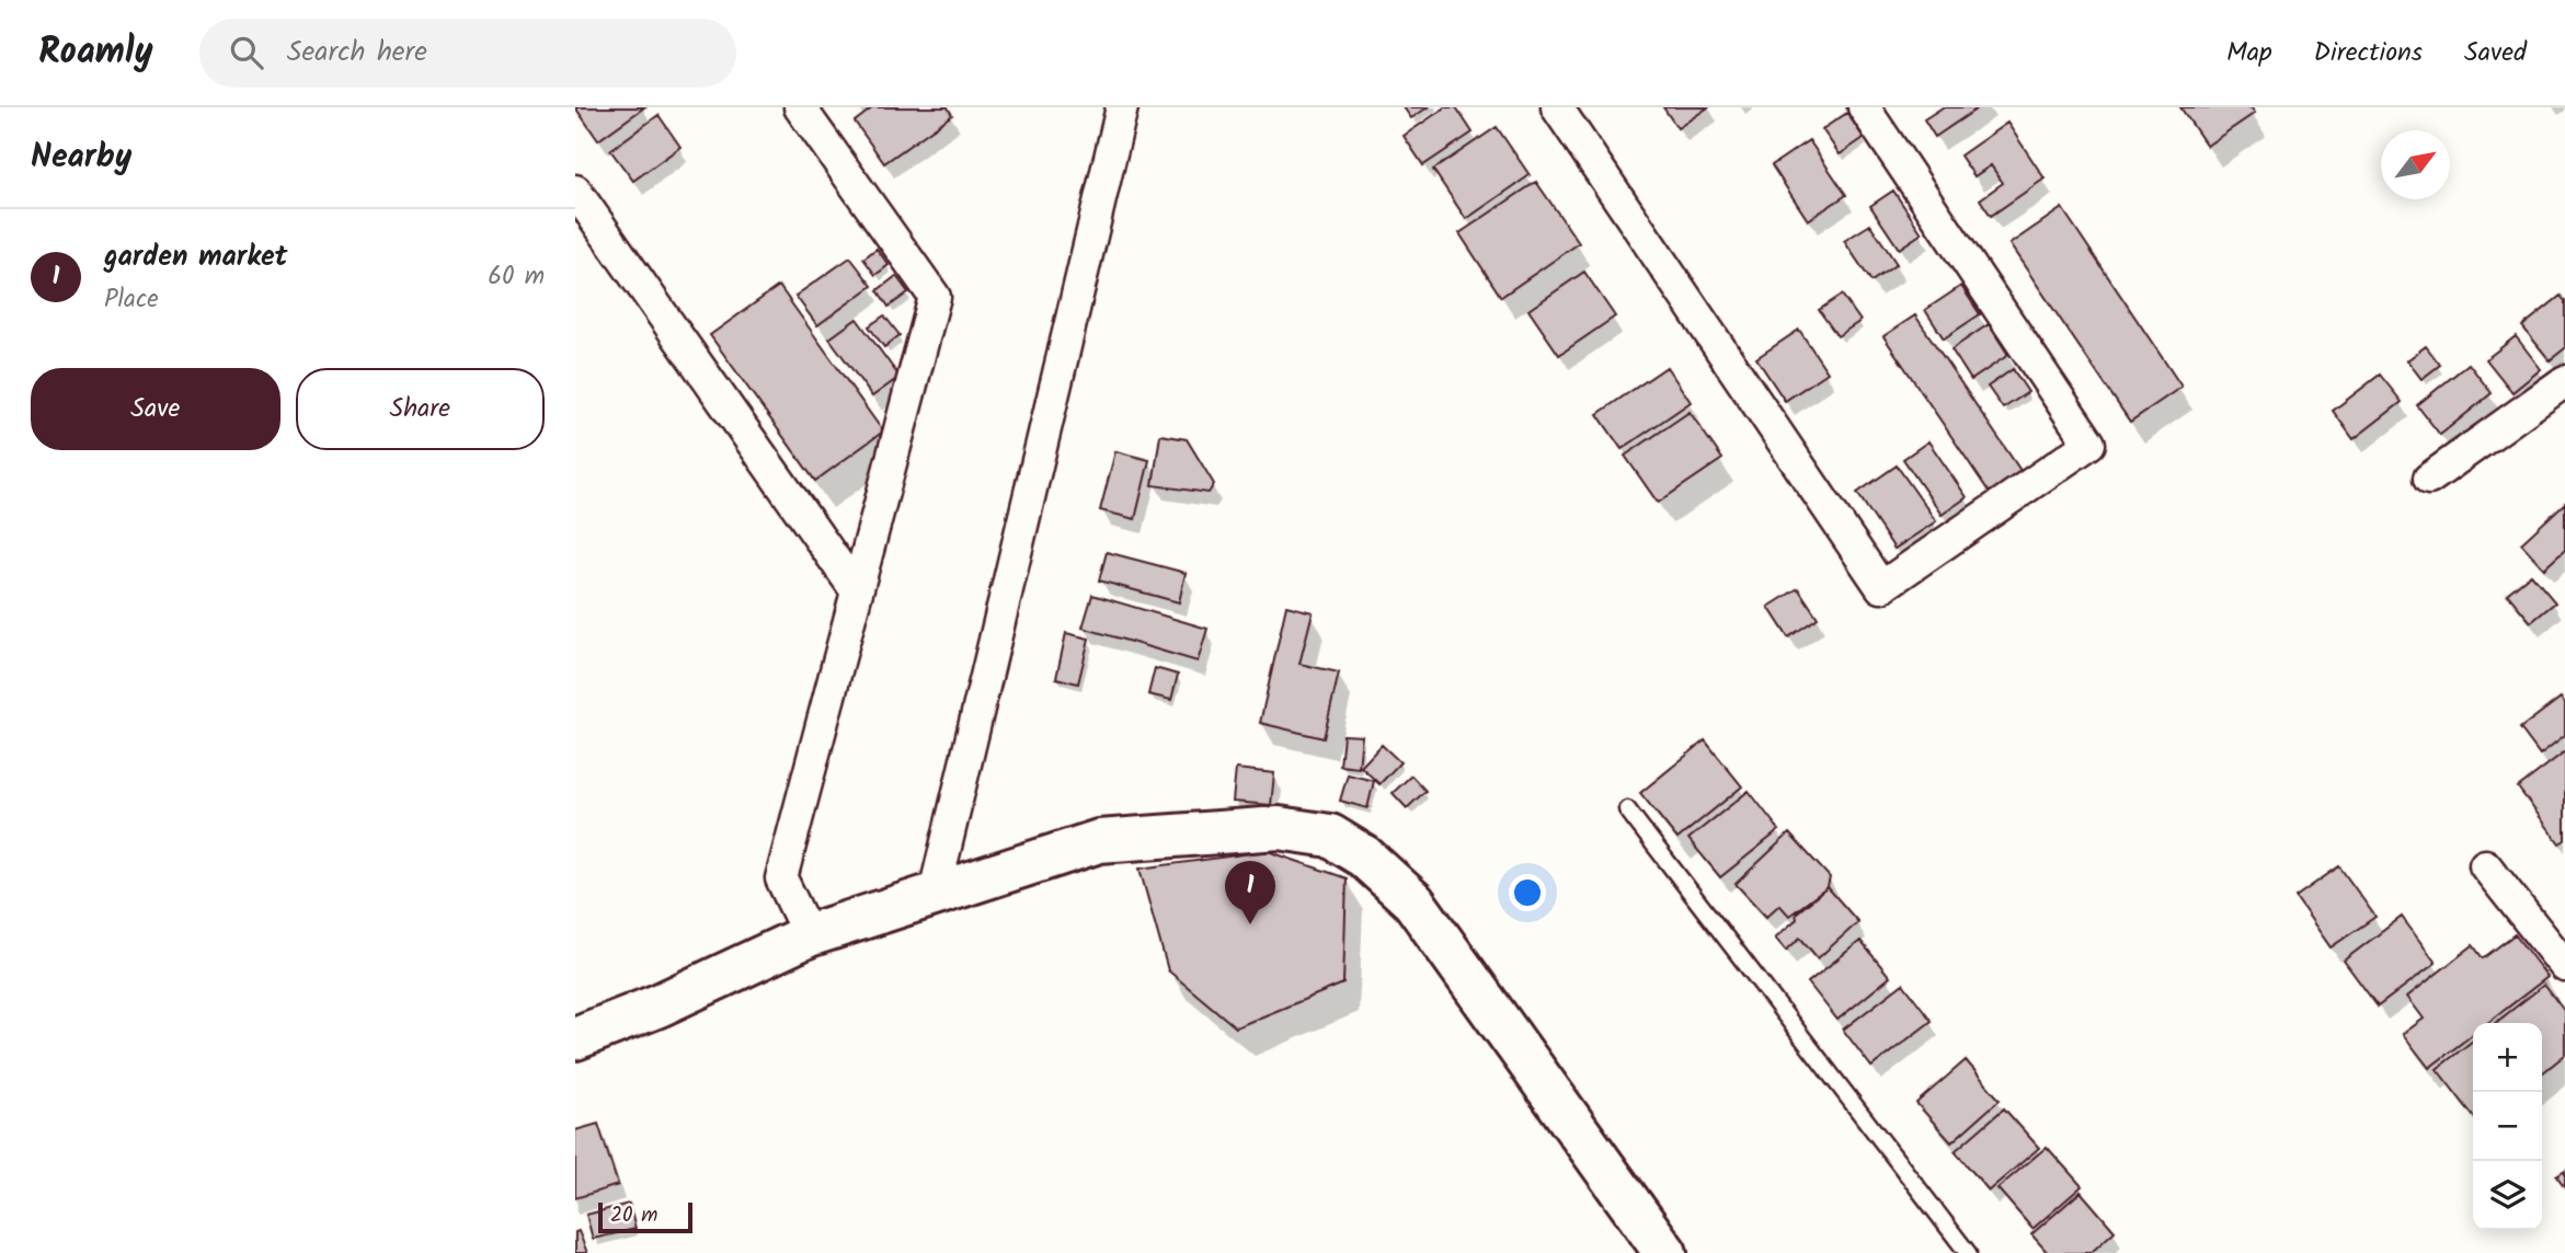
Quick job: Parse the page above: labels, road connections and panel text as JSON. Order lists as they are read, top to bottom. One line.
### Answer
{"scale_bar":"20 m","north":"top right","page":{"header":"Roamly","search":"Search here","nav":["Map","Directions","Saved"],"heading":"Nearby","list":[{"mark":"1","name":"garden market","note":"Place","value":"60 m"}],"buttons":["Save","Share"],"pins":"1","map_buttons":["+","−"],"scale":"20 m"}}
